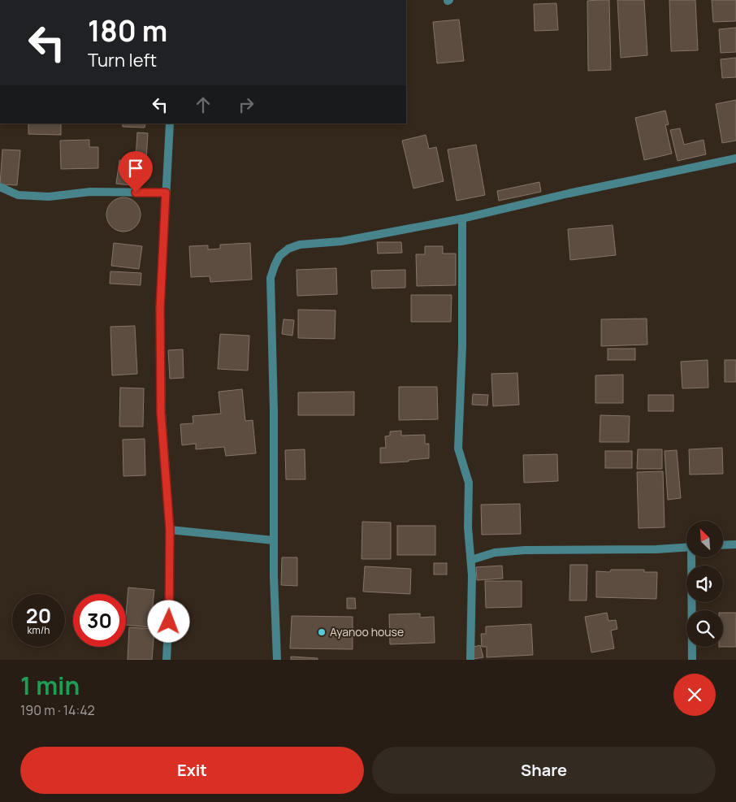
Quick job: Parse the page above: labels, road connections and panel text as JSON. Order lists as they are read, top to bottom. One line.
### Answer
{"places":["Ayanoo house"],"north":"top left","page":{"turn":["180 m","Turn left"],"speed":"20 km/h","limit":"30","heading":["1 min","190 m · 14:42"],"buttons":["Exit","Share"]}}
